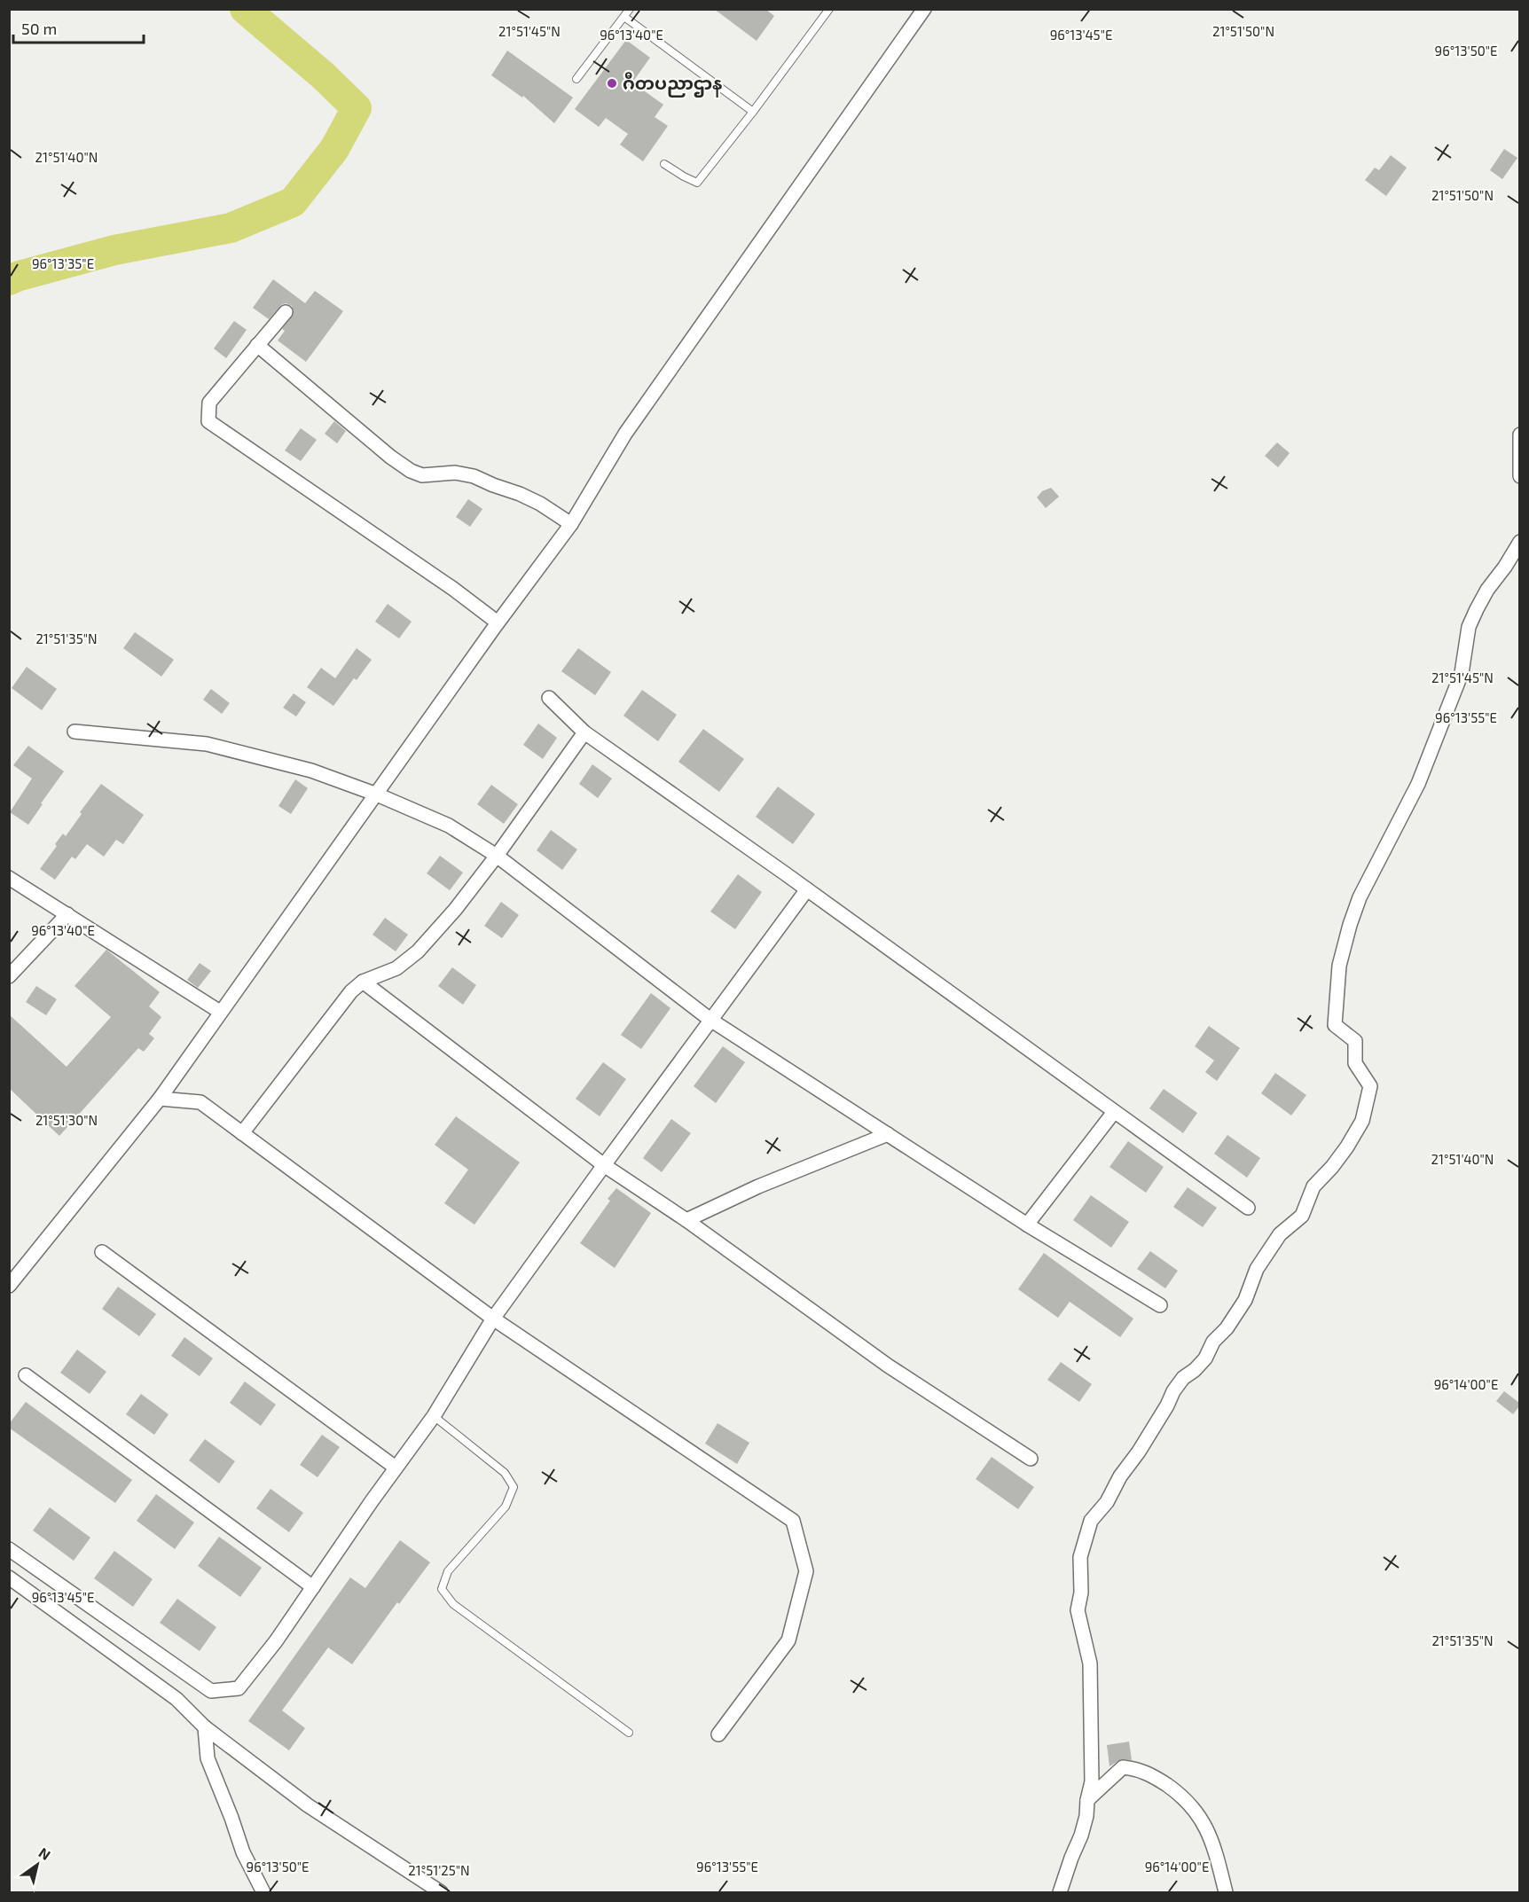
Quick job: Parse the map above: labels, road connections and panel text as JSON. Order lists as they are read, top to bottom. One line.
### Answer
{"places":["ဂီတပညာဌာန"],"scale_bar":"50 m","north":"top right","coordinates":["21°51'45\"N","21°51'50\"N","96°13'40\"E","96°13'45\"E","96°13'50\"E","21°51'40\"N","96°13'35\"E","21°51'35\"N","96°13'55\"E","21°51'30\"N","96°14'00\"E","21°51'25\"N"]}
